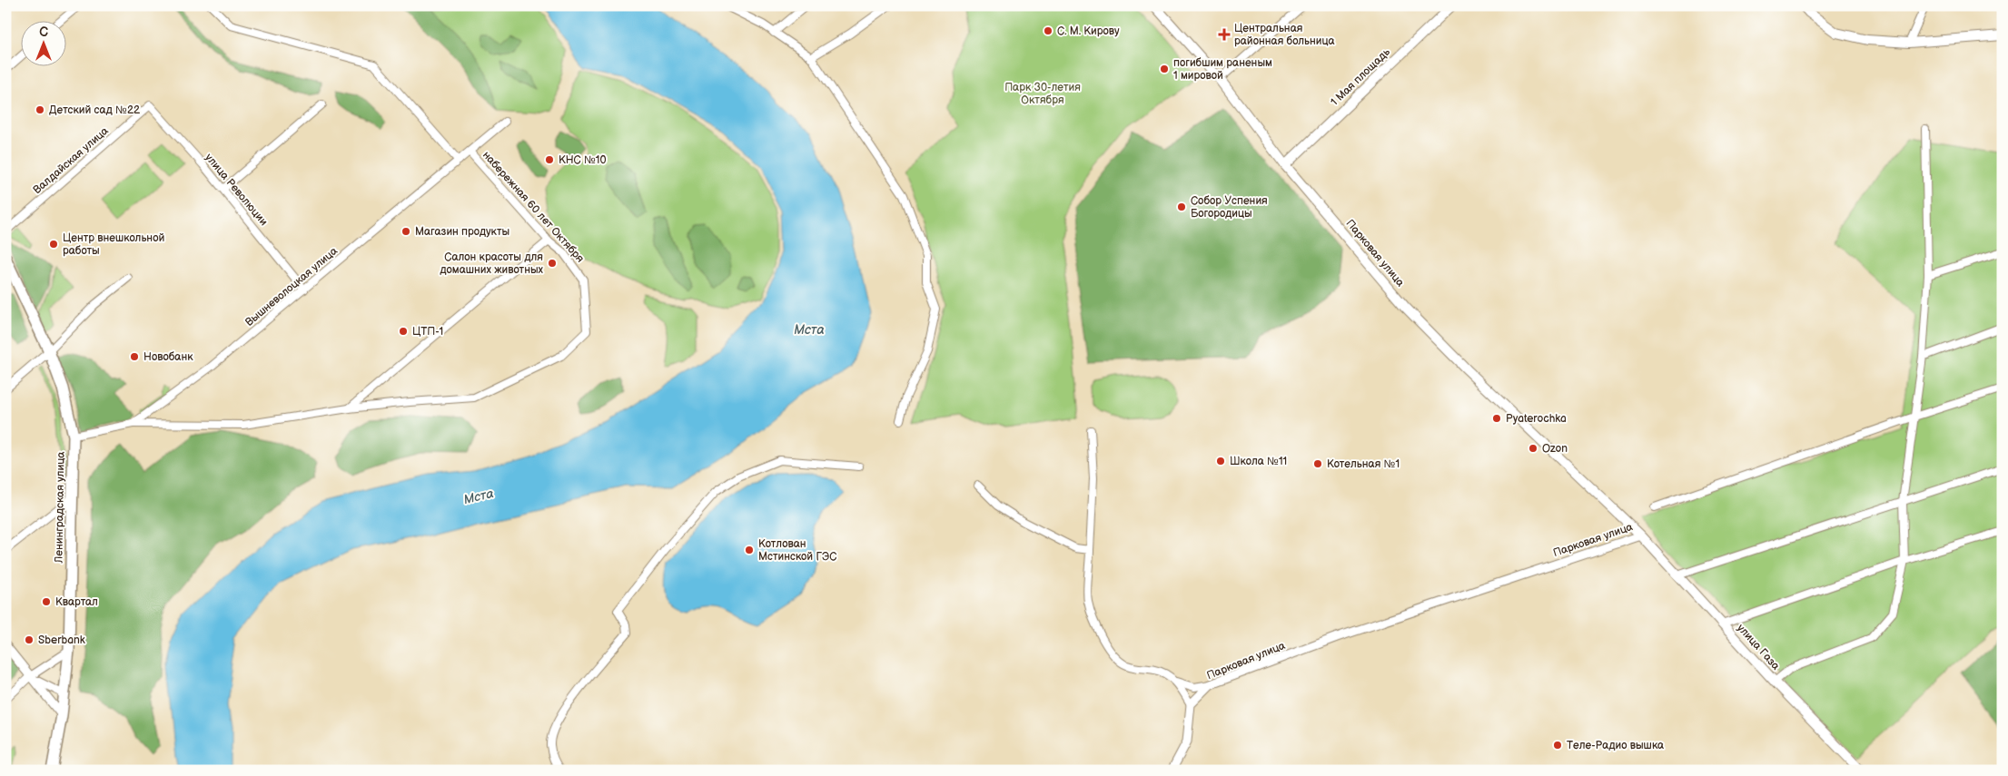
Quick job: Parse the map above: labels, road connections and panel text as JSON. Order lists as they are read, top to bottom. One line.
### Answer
{"streets":{"main road":["1 Мая площадь","Парковая улица","Ленинградская улица","улица Газа"],"street":["Валдайская улица","улица Революции","набережная 60 лет Октября","Вышневолоцкая улица"]},"crossings":[["1 Мая площадь","Парковая улица"],["Валдайская улица","улица Революции"],["улица Революции","Вышневолоцкая улица"],["набережная 60 лет Октября","Вышневолоцкая улица"],["Парковая улица","улица Газа"],["Вышневолоцкая улица","Ленинградская улица"]],"water":["Мста"],"parks":["Парк 30-летия Октября"],"places":{"other":["С. М. Кирову","погибшим раненым 1 мировой","Детский сад №22","КНС №10","Собор Успения Богородицы","Магазин продукты","Центр внешкольной работы","Салон красоты для домашних животных","ЦТП-1","Новобанк","Pyaterochka","Ozon","Школа №11","Котельная №1","Котлован Мстинской ГЭС","Квартал","Sberbank","Теле-Радио вышка"],"health":["Центральная районная больница"]},"north":"top"}
